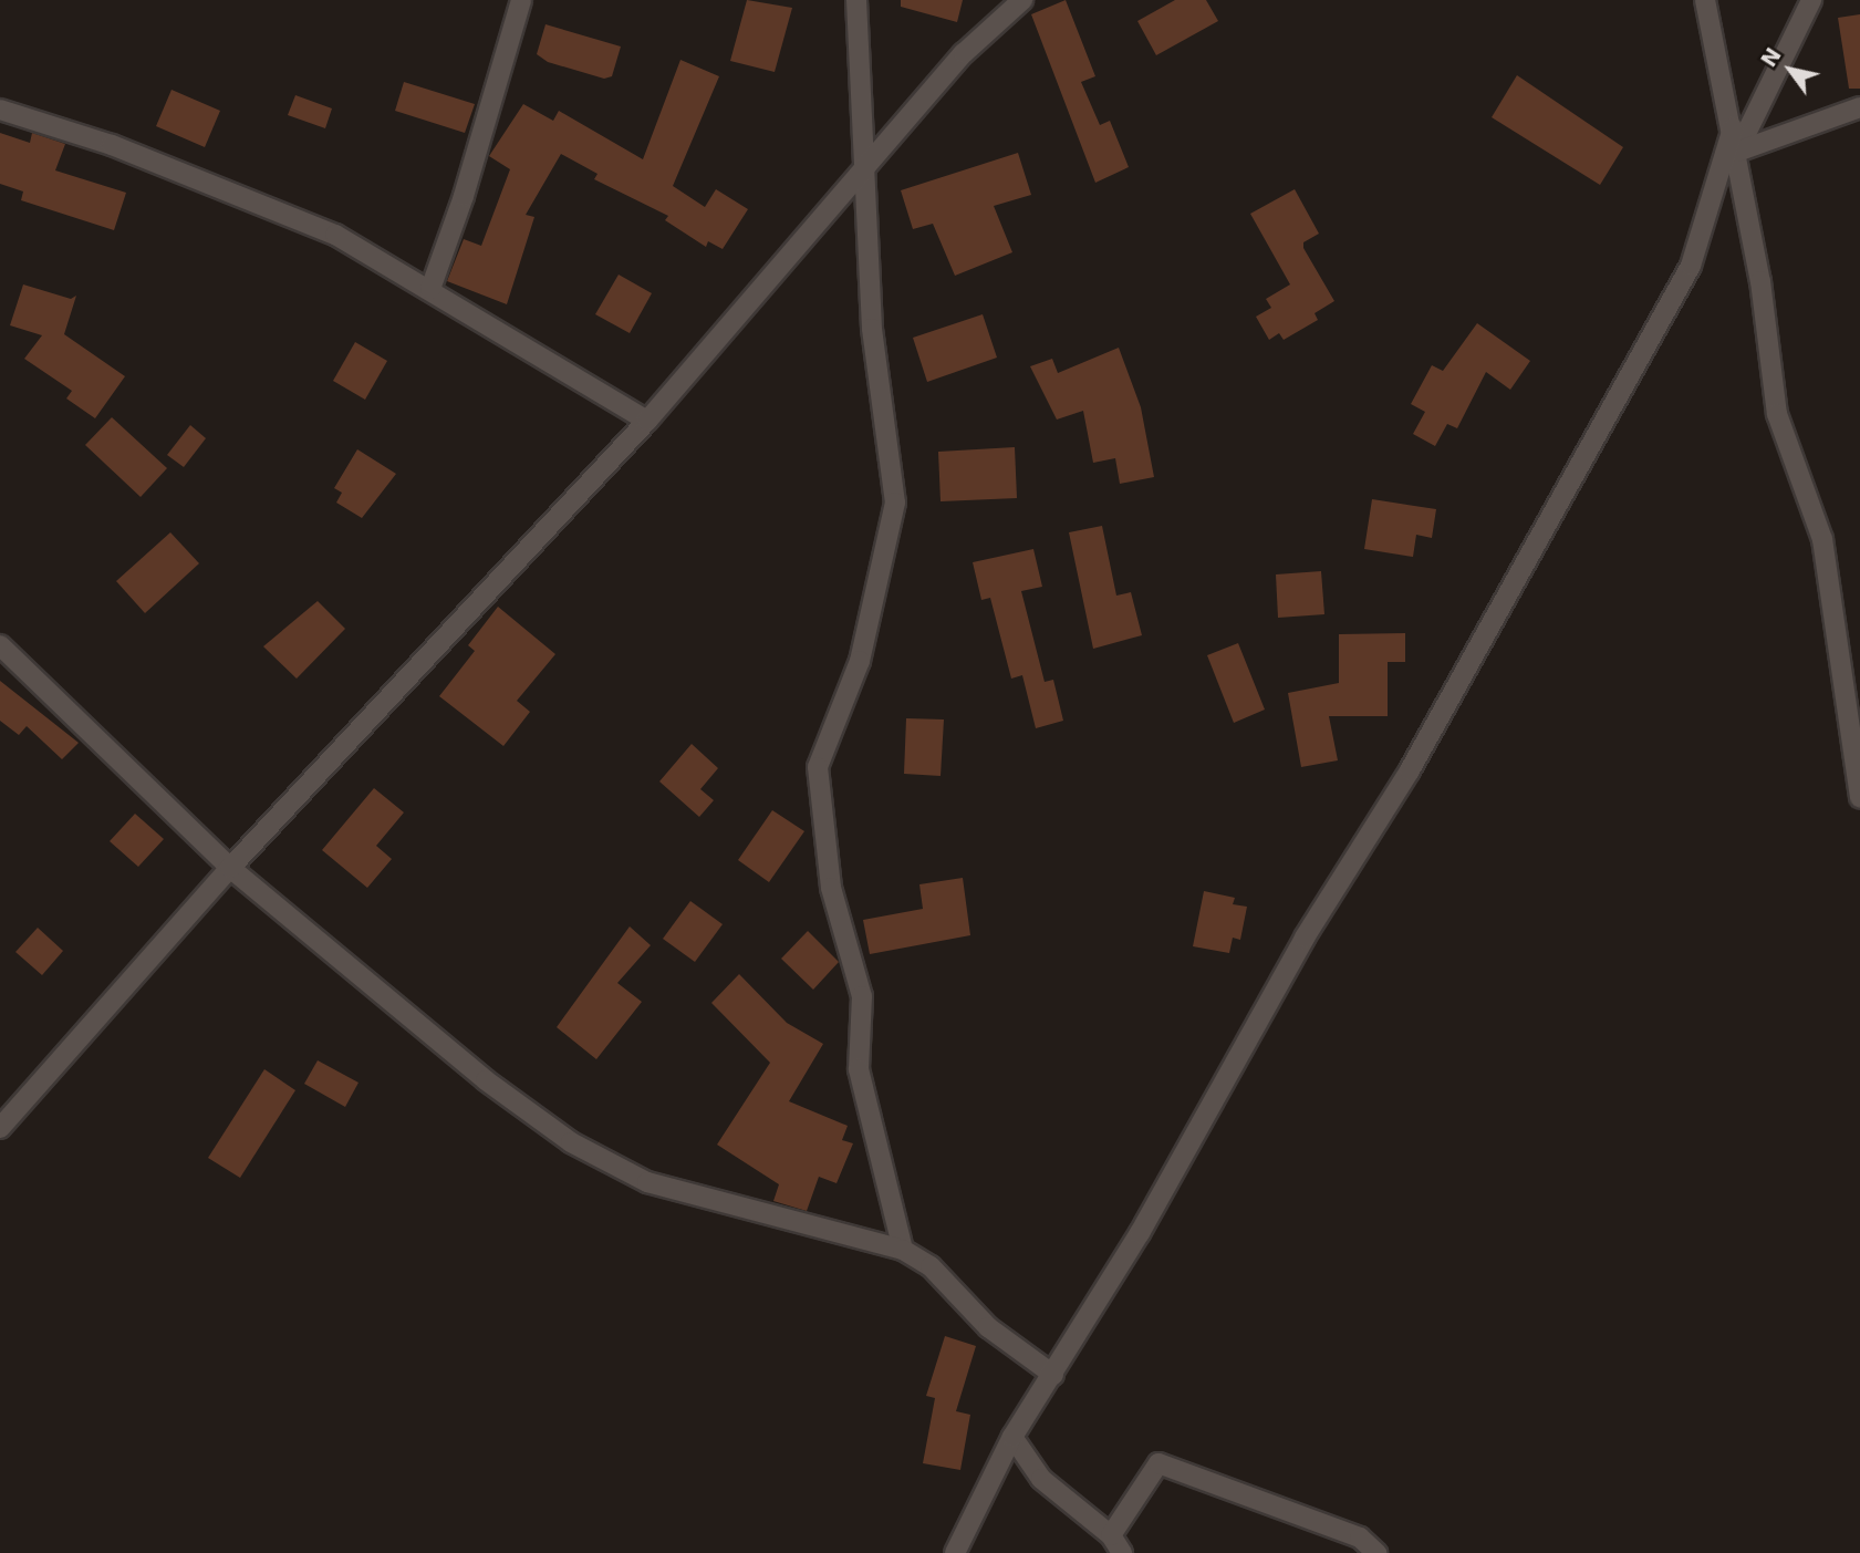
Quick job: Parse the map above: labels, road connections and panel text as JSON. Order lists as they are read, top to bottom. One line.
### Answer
{"north":"top left"}
